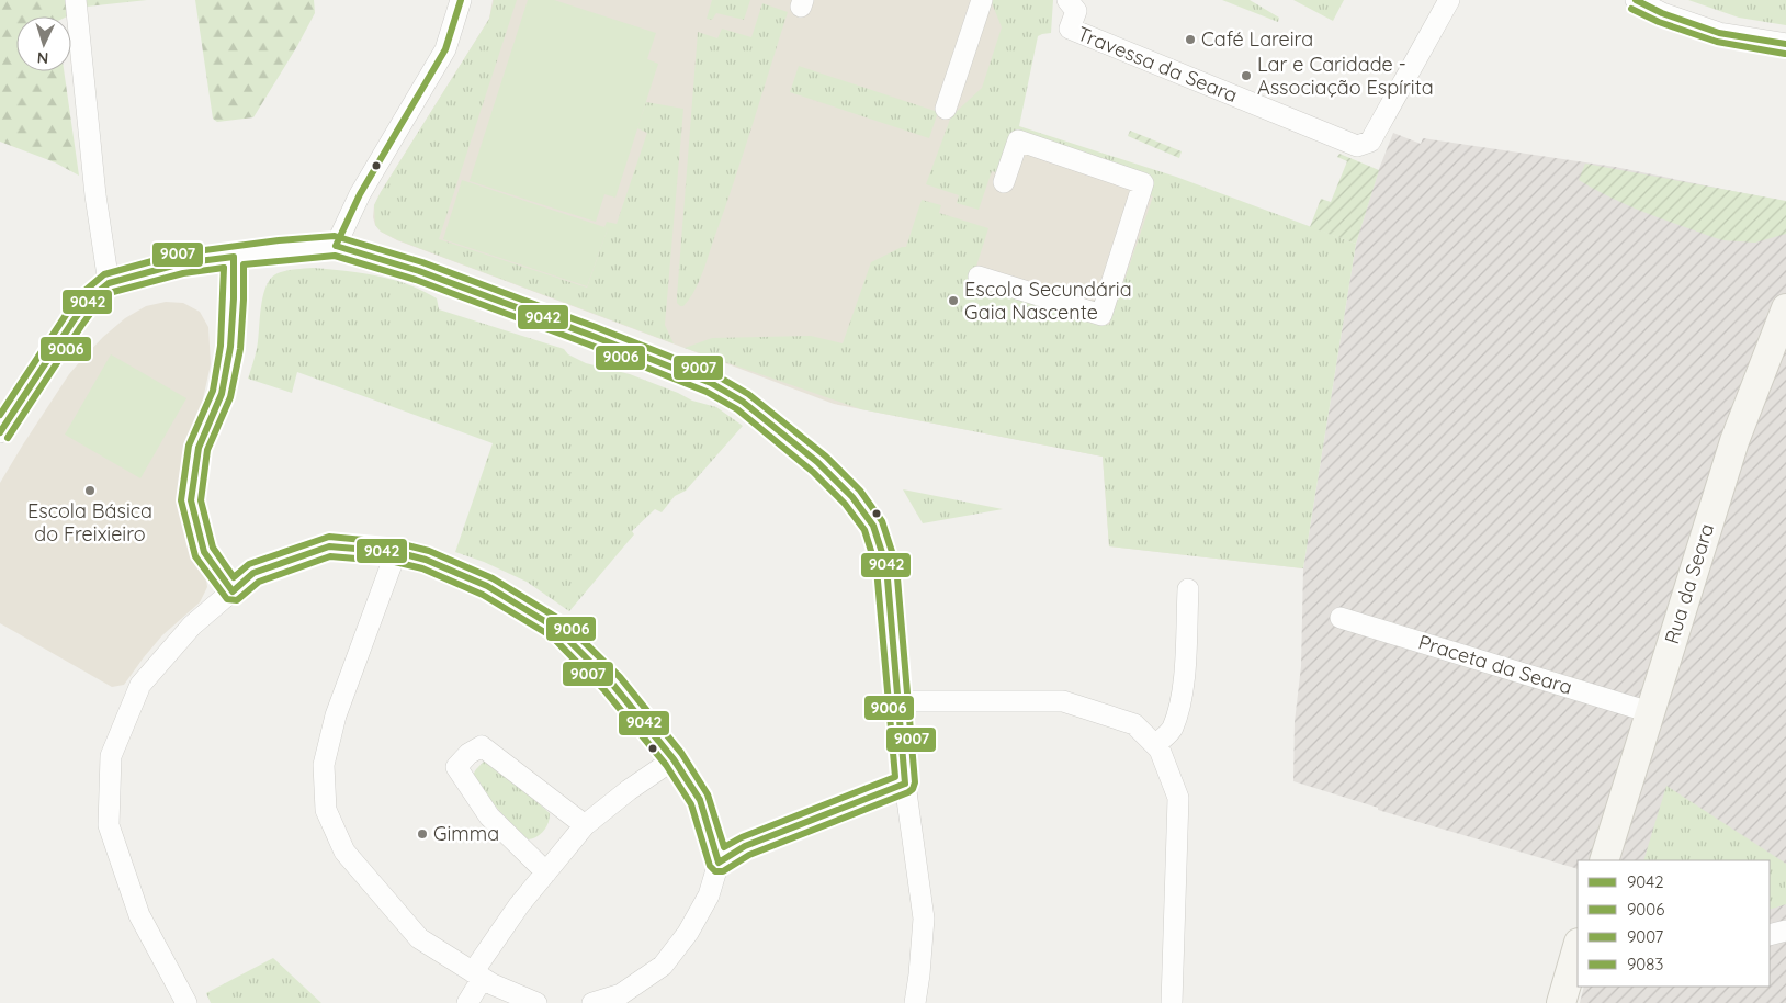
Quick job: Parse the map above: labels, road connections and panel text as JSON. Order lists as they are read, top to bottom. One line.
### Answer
{"streets":{"street":["Travessa da Seara","Rua da Seara","Praceta da Seara"]},"crossings":[["Rua da Seara","Praceta da Seara"]],"places":["Café Lareira","Lar e Caridade - Associação Espírita","Escola Secundária Gaia Nascente","Escola Básica do Freixieiro","Gimma"],"lines":["transit line 9042","transit line 9083","transit line 9007","transit line 9006"],"legend":["9042","9006","9007","9083"],"north":"bottom"}
